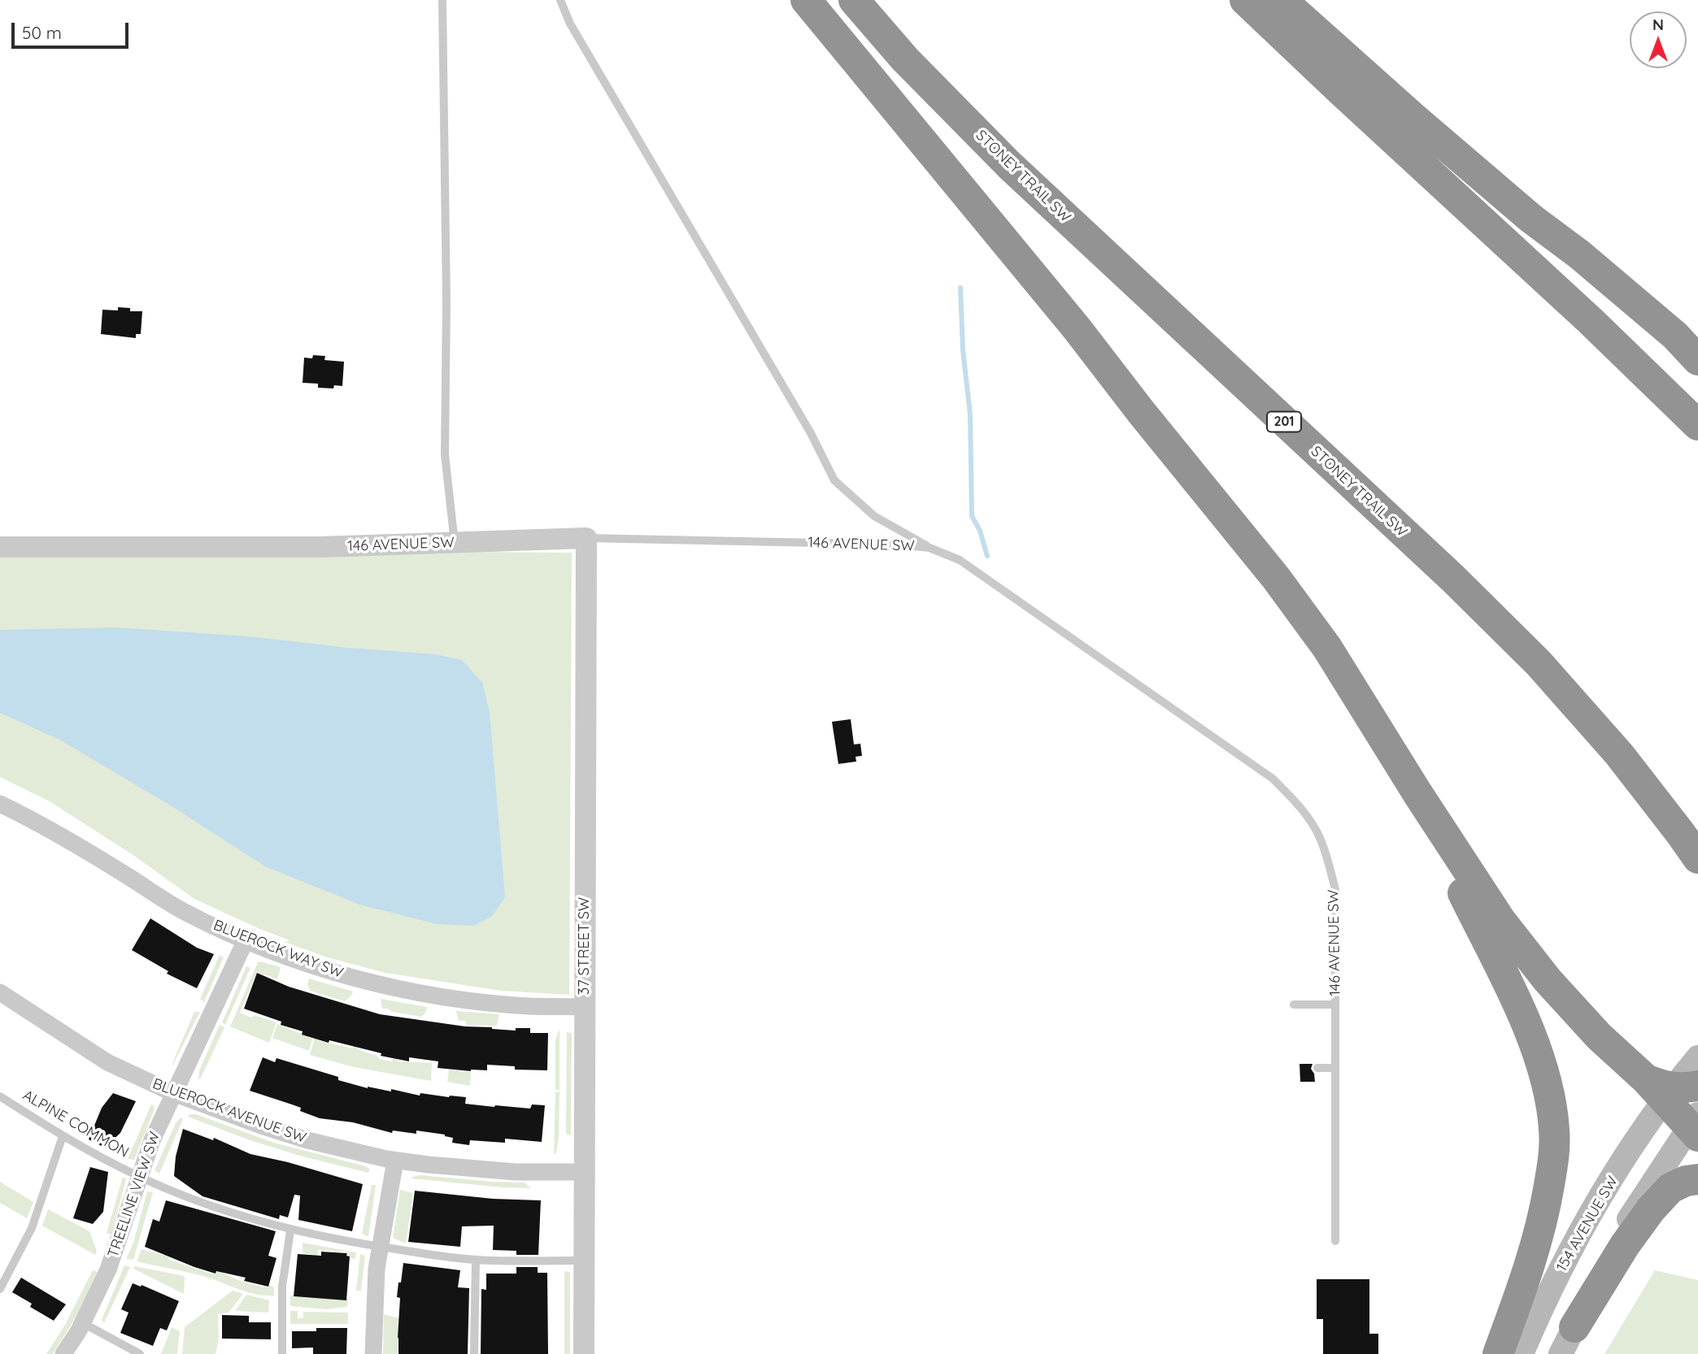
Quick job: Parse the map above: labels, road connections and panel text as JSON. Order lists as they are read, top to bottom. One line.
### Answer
{"streets":{"highway":["STONEY TRAIL SW","201"],"main road":["154 AVENUE SW"],"street":["146 AVENUE SW","37 STREET SW","BLUEROCK WAY SW","BLUEROCK AVENUE SW","TREELINE VIEW SW"],"lane":["ALPINE COMMON"]},"crossings":[["146 AVENUE SW","37 STREET SW"],["37 STREET SW","BLUEROCK WAY SW"],["37 STREET SW","BLUEROCK AVENUE SW"],["37 STREET SW","ALPINE COMMON"],["BLUEROCK WAY SW","TREELINE VIEW SW"],["BLUEROCK AVENUE SW","TREELINE VIEW SW"],["ALPINE COMMON","TREELINE VIEW SW"]],"scale_bar":"50 m","north":"top"}
